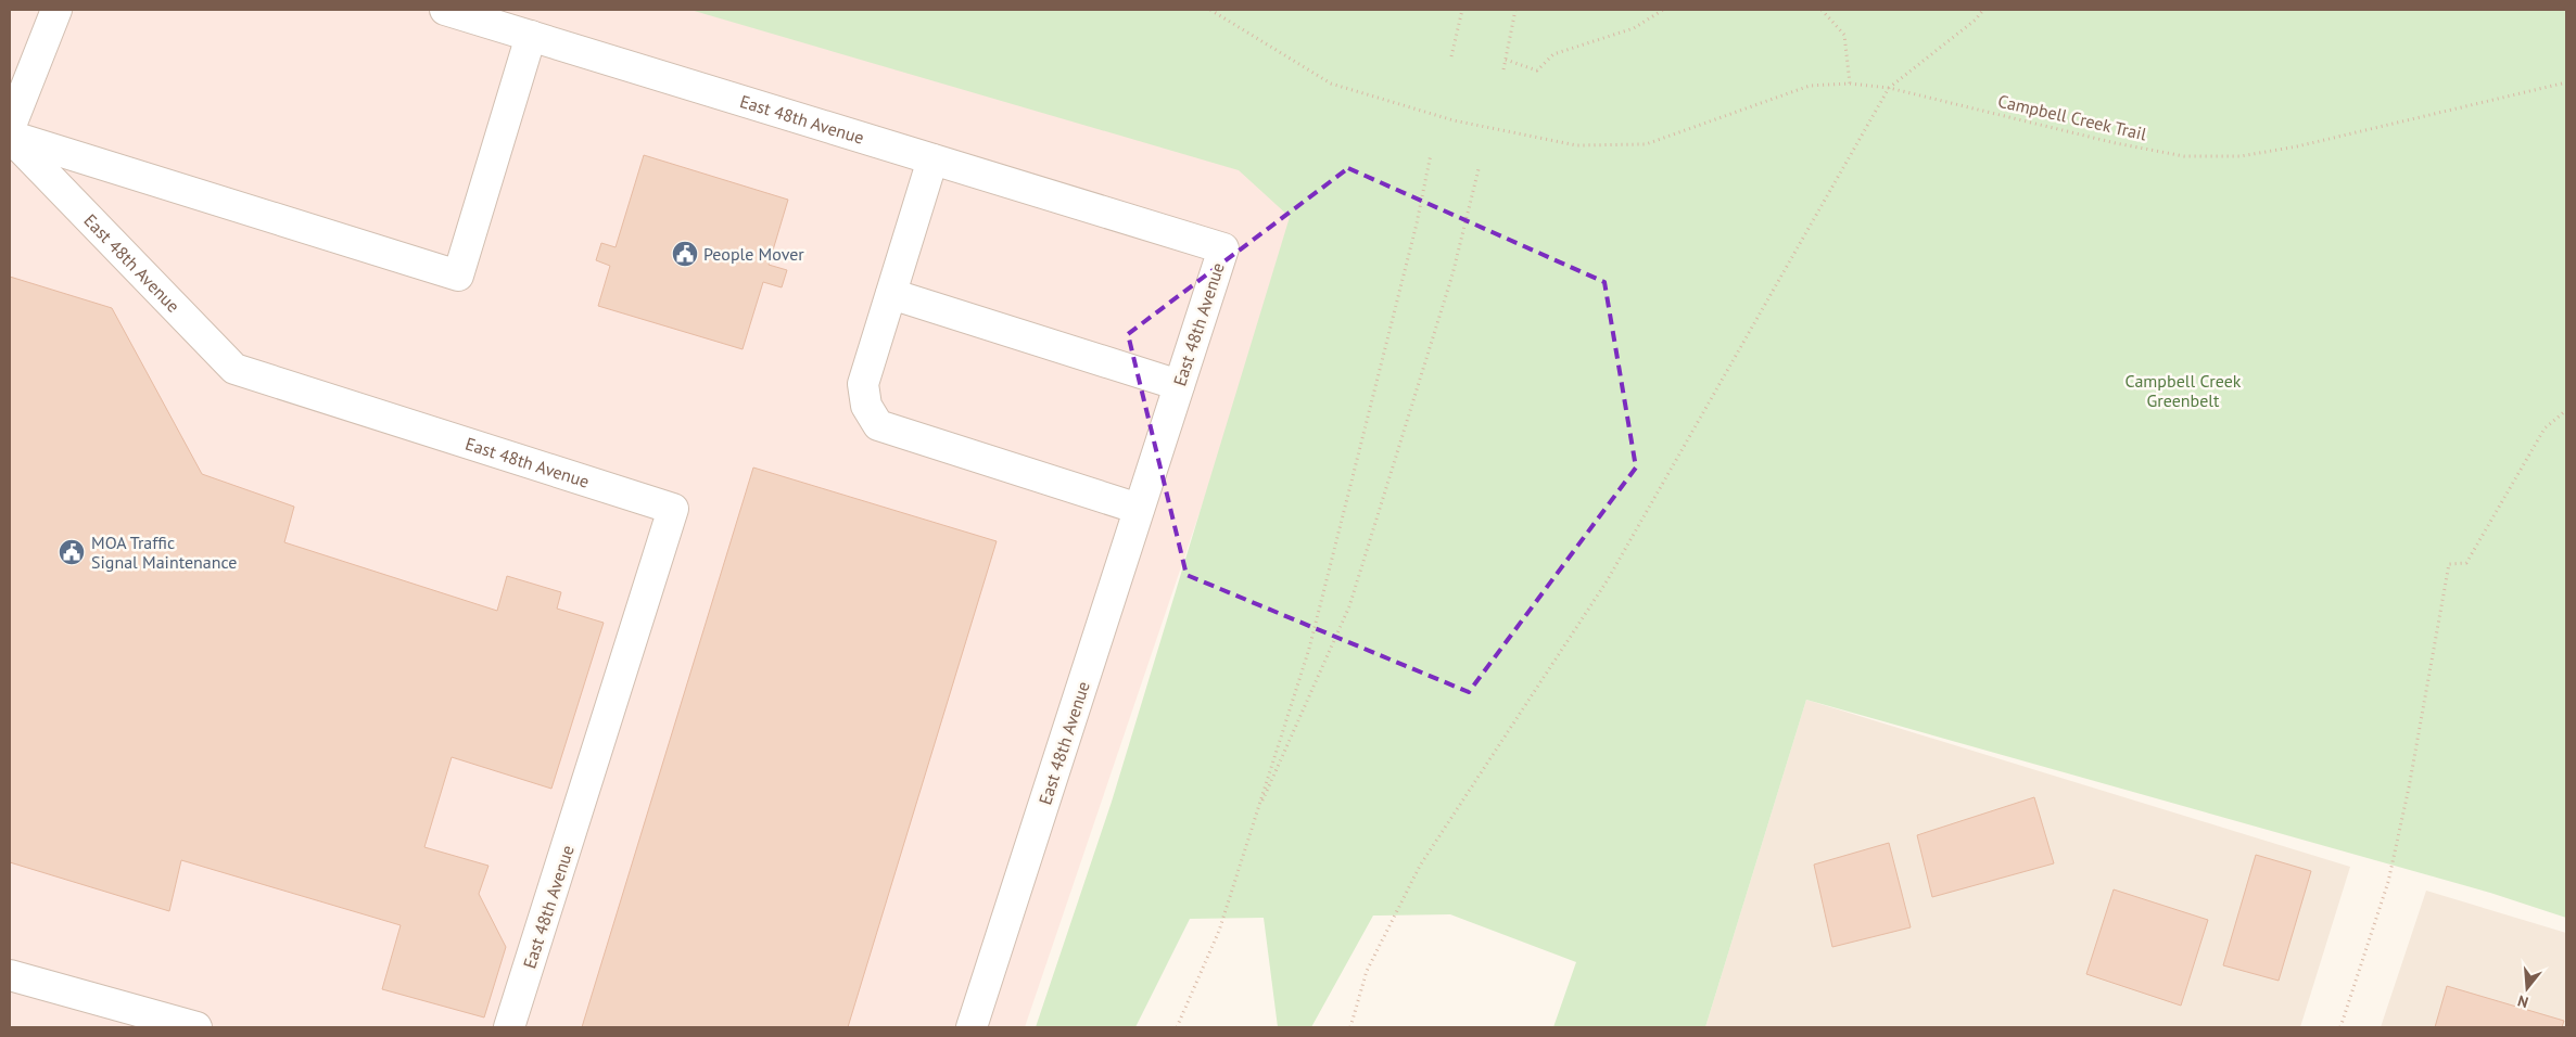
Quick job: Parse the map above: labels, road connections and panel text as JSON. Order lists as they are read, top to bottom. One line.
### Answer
{"streets":{"lane":["East 48th Avenue"],"path":["Campbell Creek Trail"]},"parks":["Campbell Creek Greenbelt"],"places":{"public building":["People Mover","MOA Traffic Signal Maintenance"]},"north":"bottom"}
